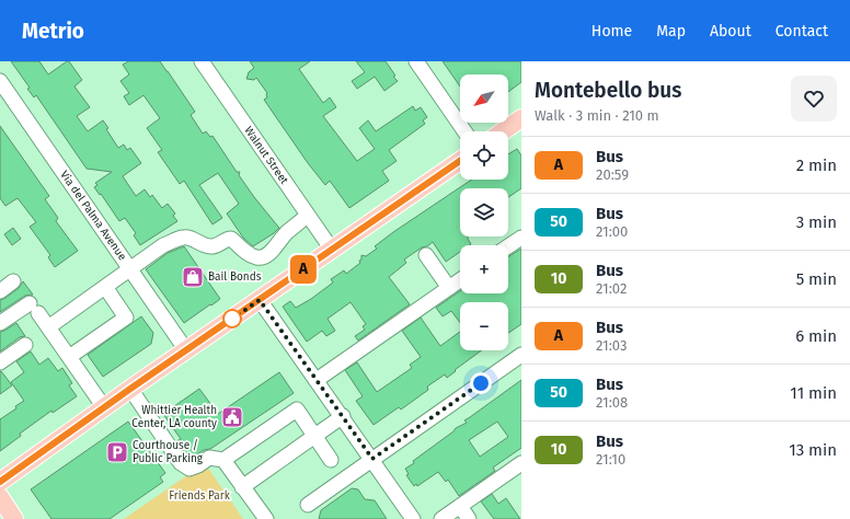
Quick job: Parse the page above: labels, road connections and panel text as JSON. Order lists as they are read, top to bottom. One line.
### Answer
{"streets":{"street":["Walnut Street","Via del Palma Avenue"]},"parks":["Friends Park"],"places":{"shop":["Bail Bonds"],"public building":["Whittier Health Center, LA county"],"parking":["Courthouse / Public Parking"]},"lines":["bus line A"],"north":"bottom left","page":{"header":"Metrio","nav":["Home","Map","About","Contact"],"on_map":"A","heading":["Montebello bus","Walk · 3 min · 210 m"],"map_buttons":["+","−"],"list":[{"mark":"A","name":"Bus","note":"20:59","value":"2 min"},{"mark":"50","name":"Bus","note":"21:00","value":"3 min"},{"mark":"10","name":"Bus","note":"21:02","value":"5 min"},{"mark":"A","name":"Bus","note":"21:03","value":"6 min"},{"mark":"50","name":"Bus","note":"21:08","value":"11 min"},{"mark":"10","name":"Bus","note":"21:10","value":"13 min"}]}}
